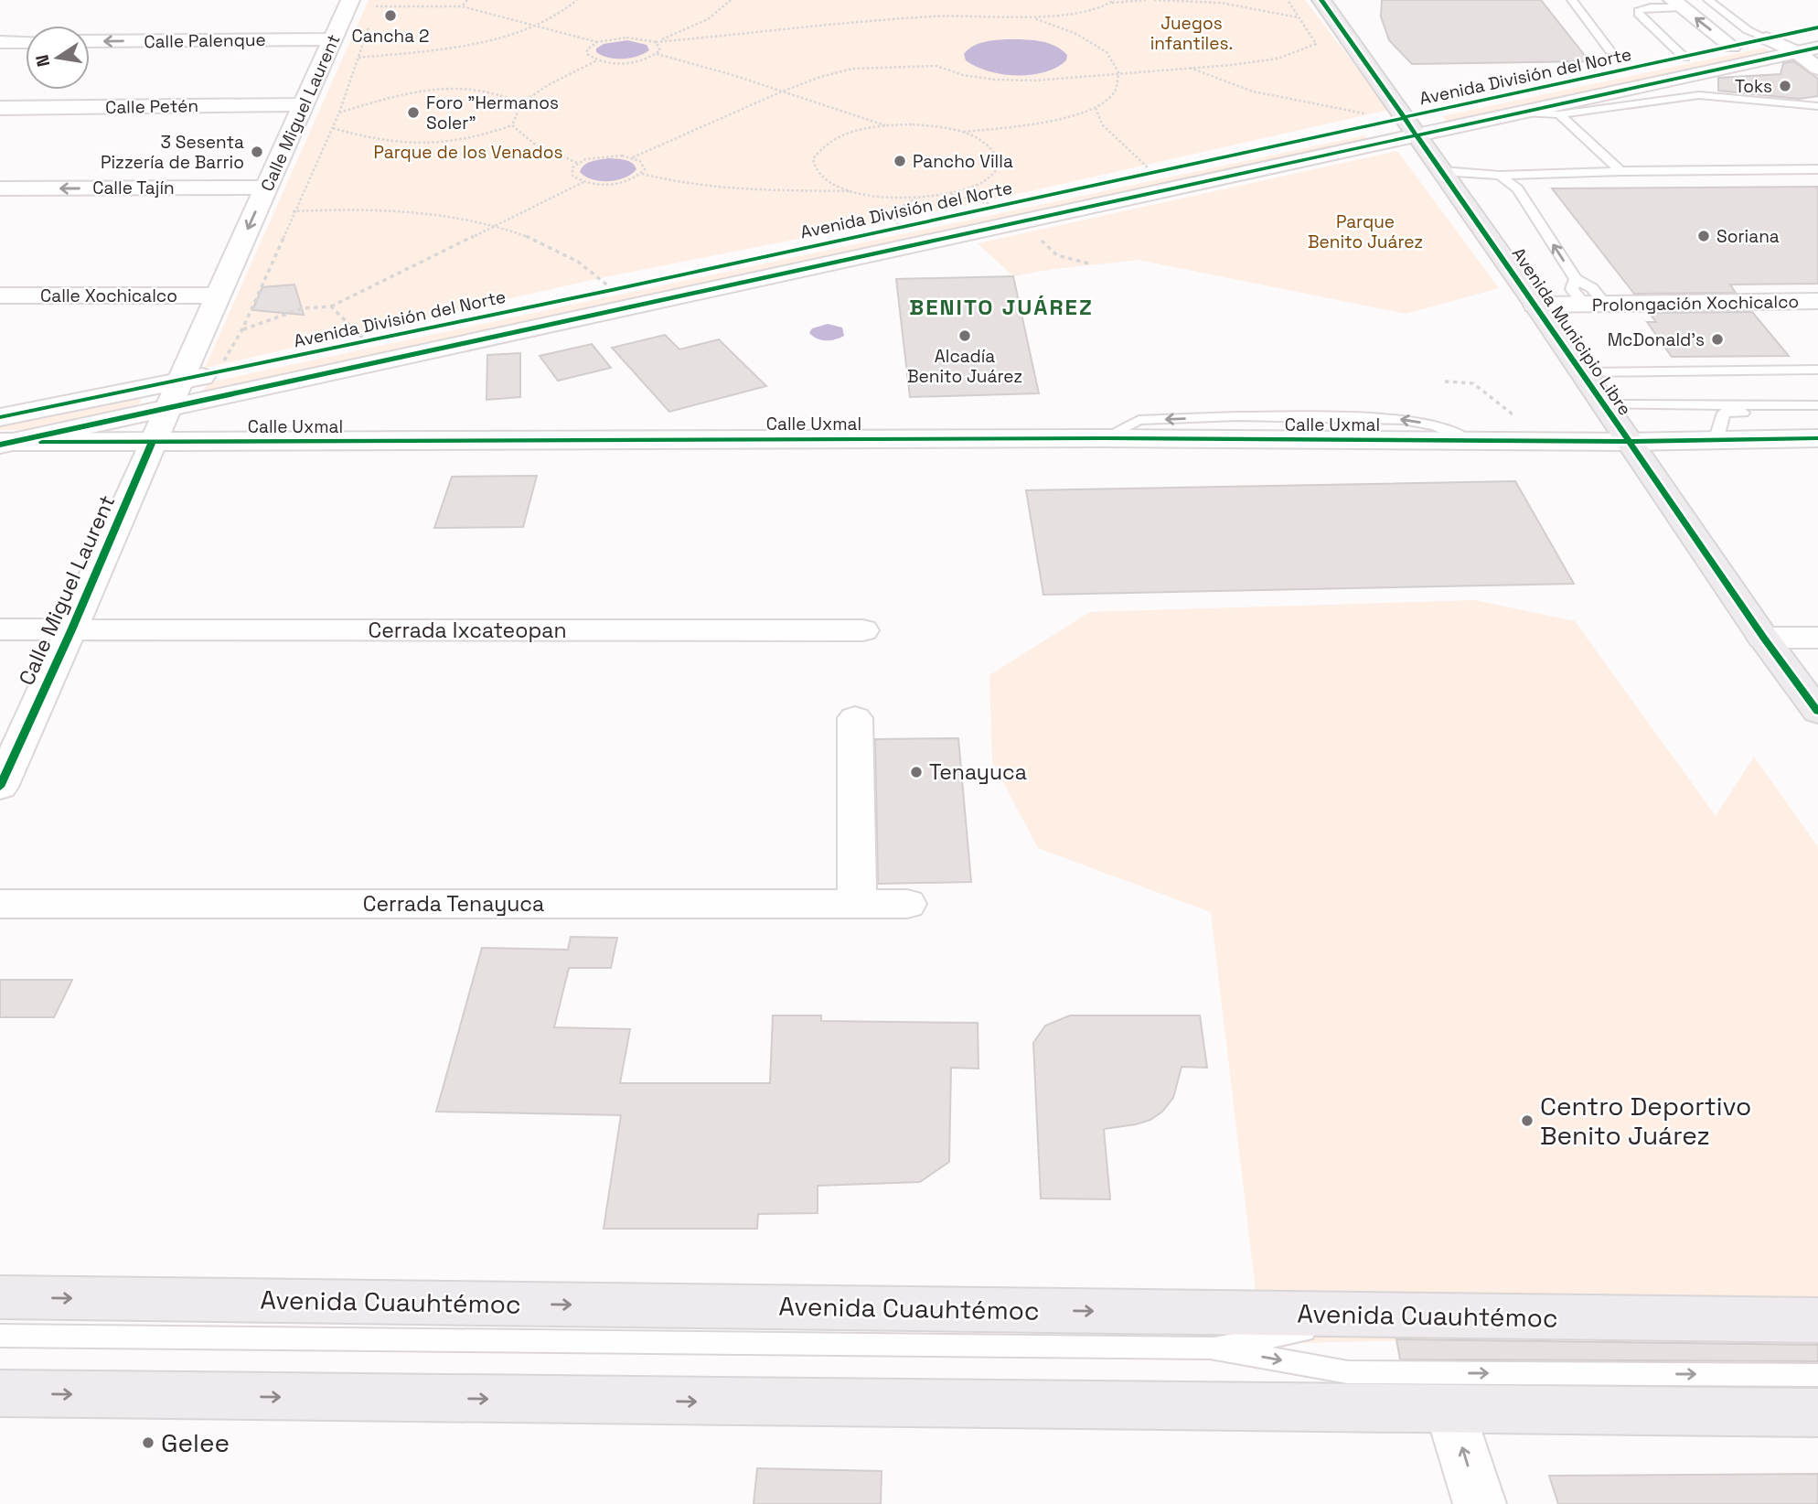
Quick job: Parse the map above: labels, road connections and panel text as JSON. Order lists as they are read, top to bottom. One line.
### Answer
{"streets":{"main road":["Avenida Municipio Libre","Avenida Cuauhtémoc"],"street":["Calle Palenque","Avenida División del Norte","Calle Petén","Calle Miguel Laurent","Calle Tajín","Calle Xochicalco","Prolongación Xochicalco","Calle Uxmal","Cerrada Ixcateopan","Cerrada Tenayuca"]},"crossings":[["Calle Palenque","Calle Miguel Laurent"],["Avenida División del Norte","Calle Miguel Laurent"],["Avenida División del Norte","Avenida Municipio Libre"],["Avenida División del Norte","Calle Uxmal"],["Calle Petén","Calle Miguel Laurent"],["Calle Miguel Laurent","Calle Tajín"],["Calle Miguel Laurent","Calle Xochicalco"],["Calle Miguel Laurent","Calle Uxmal"],["Calle Miguel Laurent","Cerrada Ixcateopan"],["Prolongación Xochicalco","Avenida Municipio Libre"],["Avenida Municipio Libre","Calle Uxmal"]],"one_way":["Calle Palenque","Calle Tajín"],"districts":["BENITO JUÁREZ"],"parks":["Juegos infantiles.","Parque de los Venados","Parque Benito Juárez"],"places":["Cancha 2","Toks","Foro \"Hermanos Soler\"","3 Sesenta Pizzería de Barrio","Pancho Villa","Soriana","Alcadía Benito Juárez","McDonald's","Tenayuca","Centro Deportivo Benito Juárez","Gelee"],"north":"left"}
